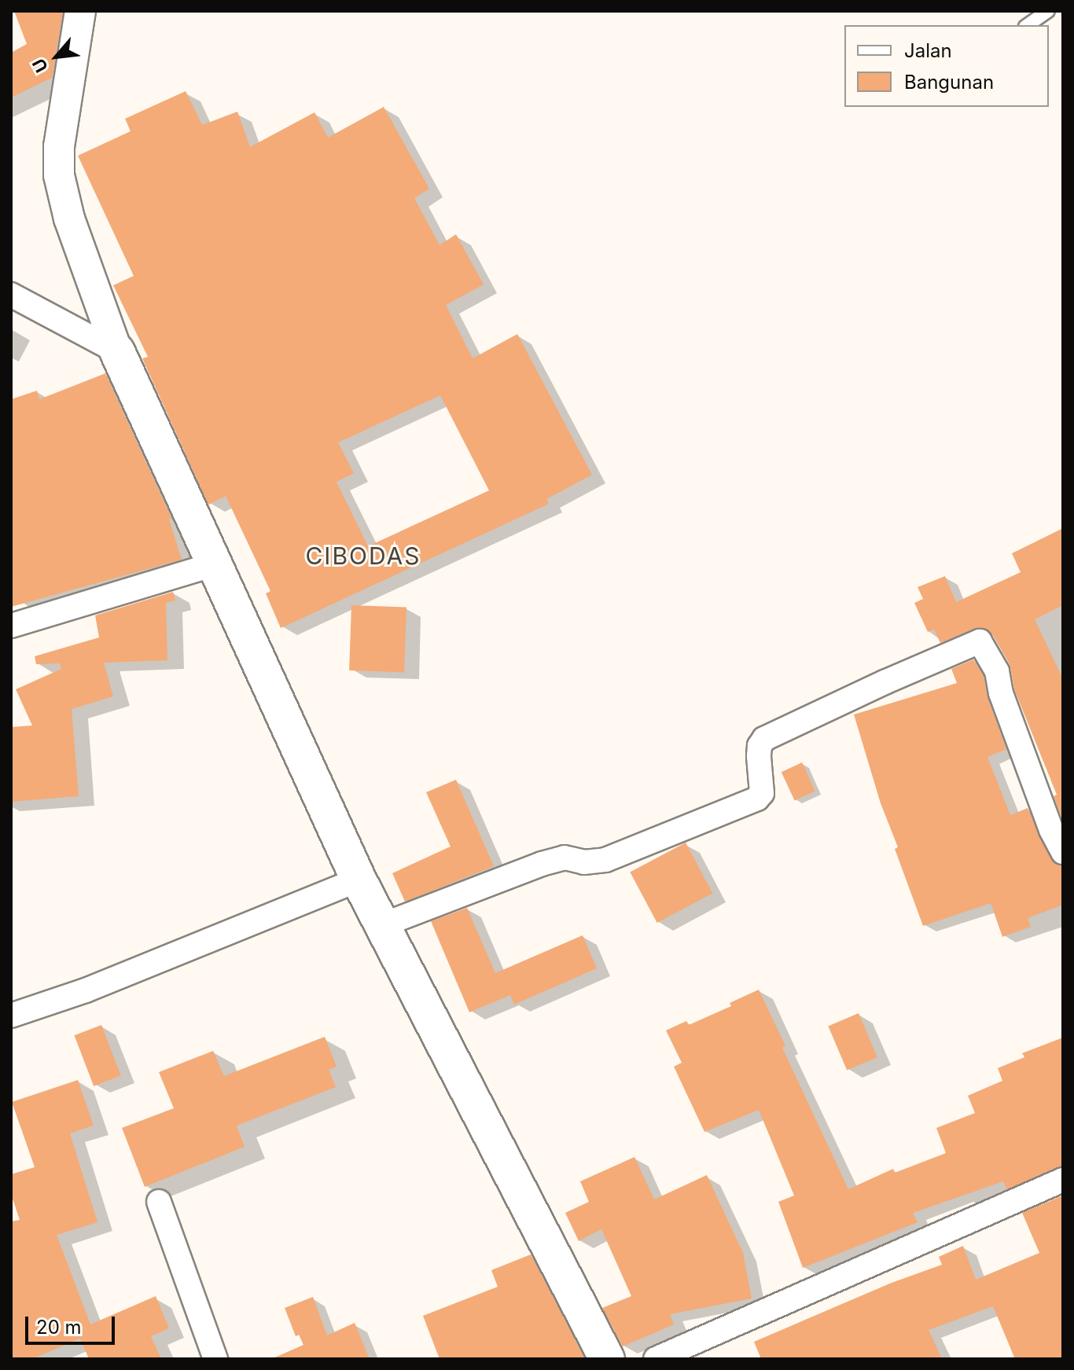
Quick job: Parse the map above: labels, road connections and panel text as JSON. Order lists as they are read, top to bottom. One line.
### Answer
{"districts":["CIBODAS"],"legend":["Jalan","Bangunan"],"scale_bar":"20 m","north":"bottom left"}
